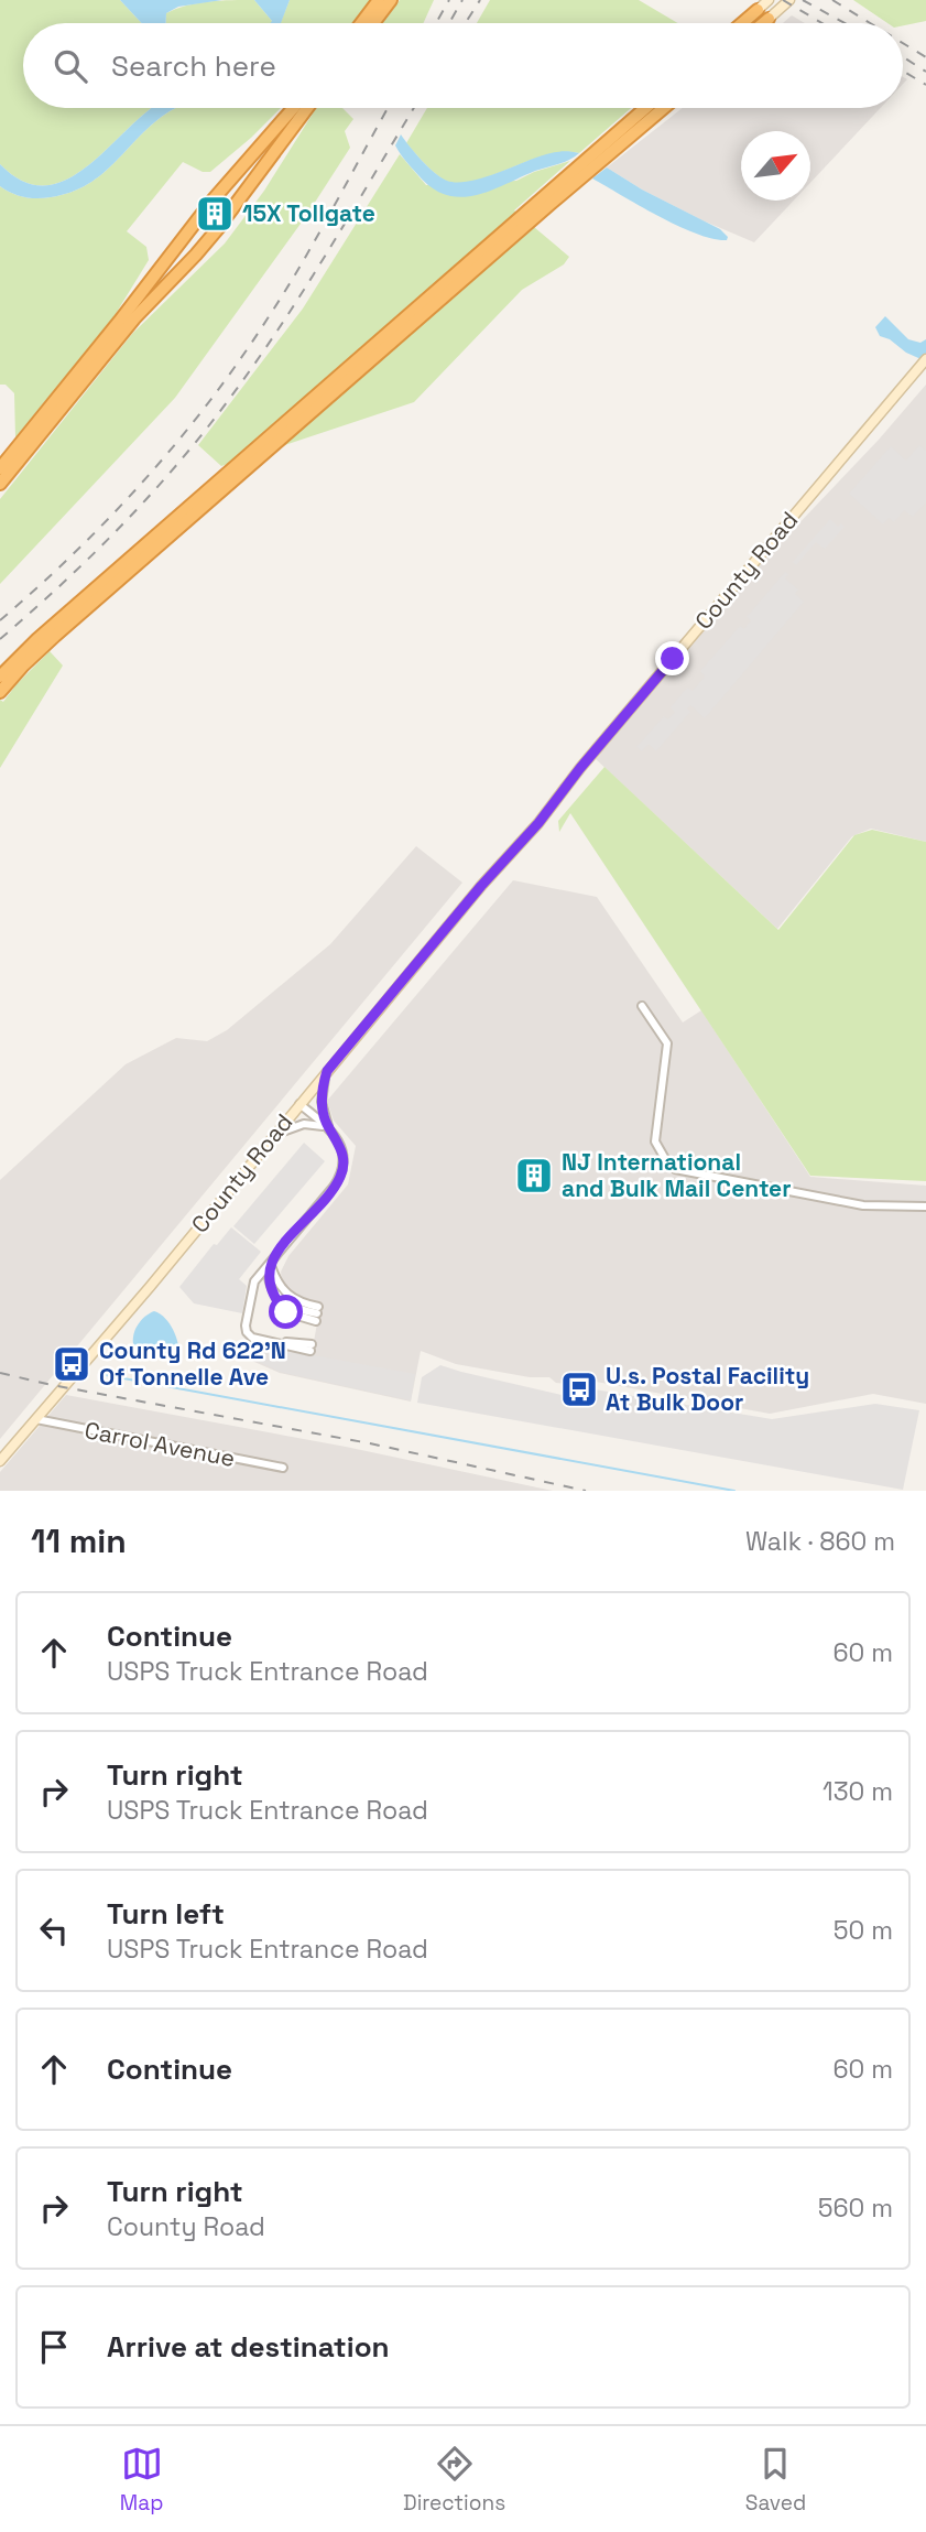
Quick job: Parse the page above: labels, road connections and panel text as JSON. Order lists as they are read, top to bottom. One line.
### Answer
{"streets":{"main road":["County Road"],"street":["Carrol Avenue"]},"crossings":[["County Road","Carrol Avenue"]],"places":{"building":["15X Tollgate","NJ International and Bulk Mail Center"],"bus stop":["County Rd 622'N Of Tonnelle Ave","U.s. Postal Facility At Bulk Door"]},"north":"top right","page":{"search":"Search here","heading":["11 min","Walk · 860 m"],"list":[["Continue","USPS Truck Entrance Road","60 m"],["Turn right","USPS Truck Entrance Road","130 m"],["Turn left","USPS Truck Entrance Road","50 m"],["Continue","60 m"],["Turn right","County Road","560 m"],"Arrive at destination"],"nav":["Map","Directions","Saved"]}}
